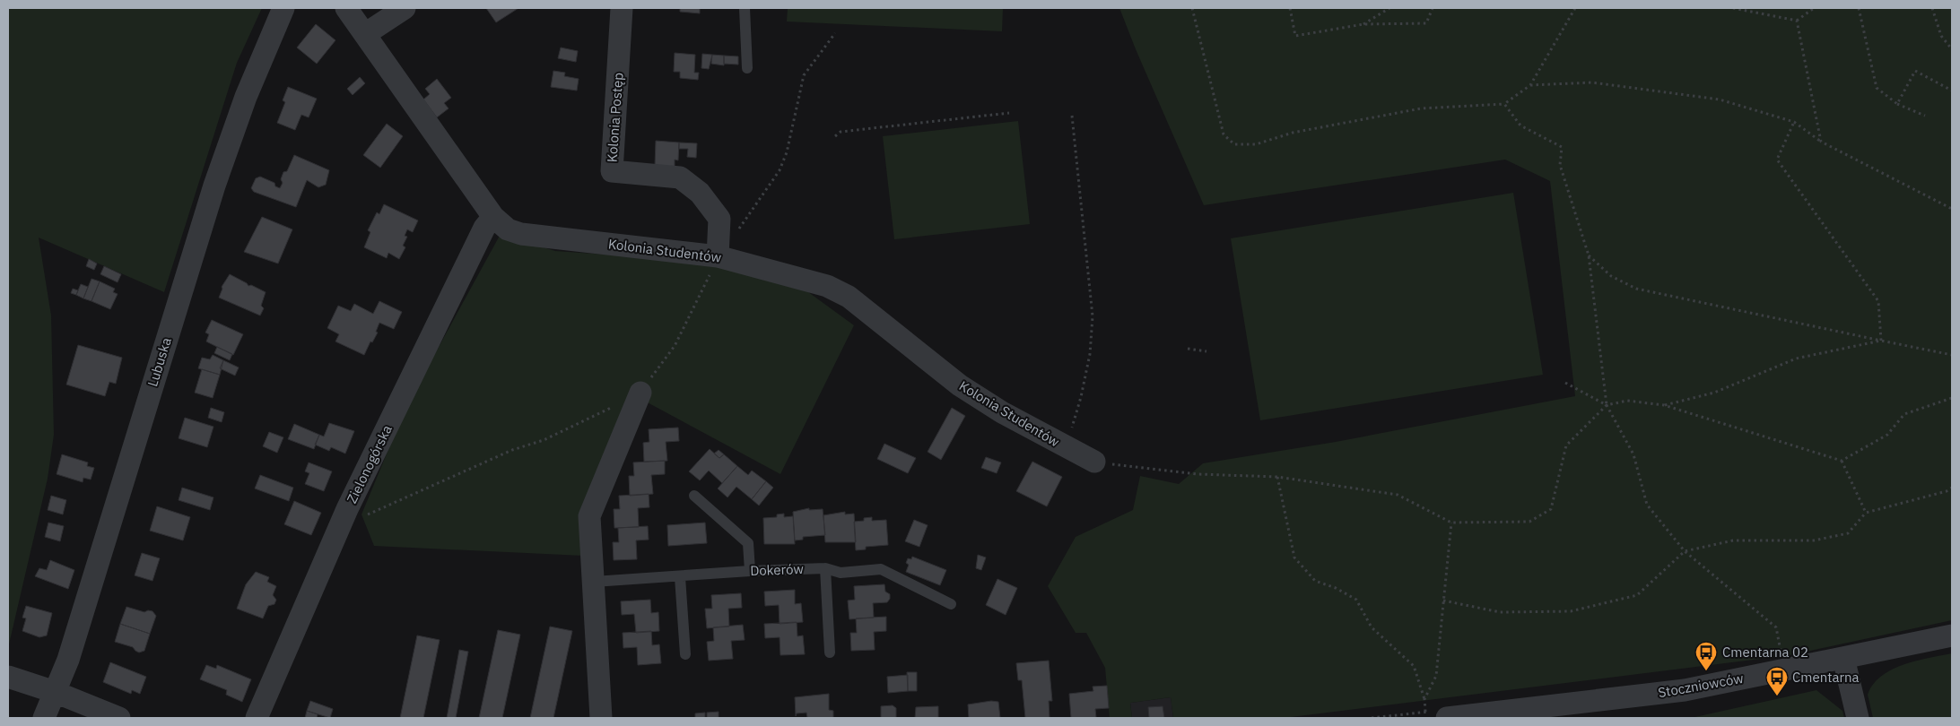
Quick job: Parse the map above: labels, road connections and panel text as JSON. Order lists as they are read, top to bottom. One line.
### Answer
{"streets":{"street":["Kolonia Postęp","Kolonia Studentów","Lubuska","Zielonogórska","Stoczniowców"],"lane":["Dokerów"]},"crossings":[["Kolonia Postęp","Kolonia Studentów"],["Kolonia Studentów","Zielonogórska"]],"places":{"bus stop":["Cmentarna 02","Cmentarna"]}}
